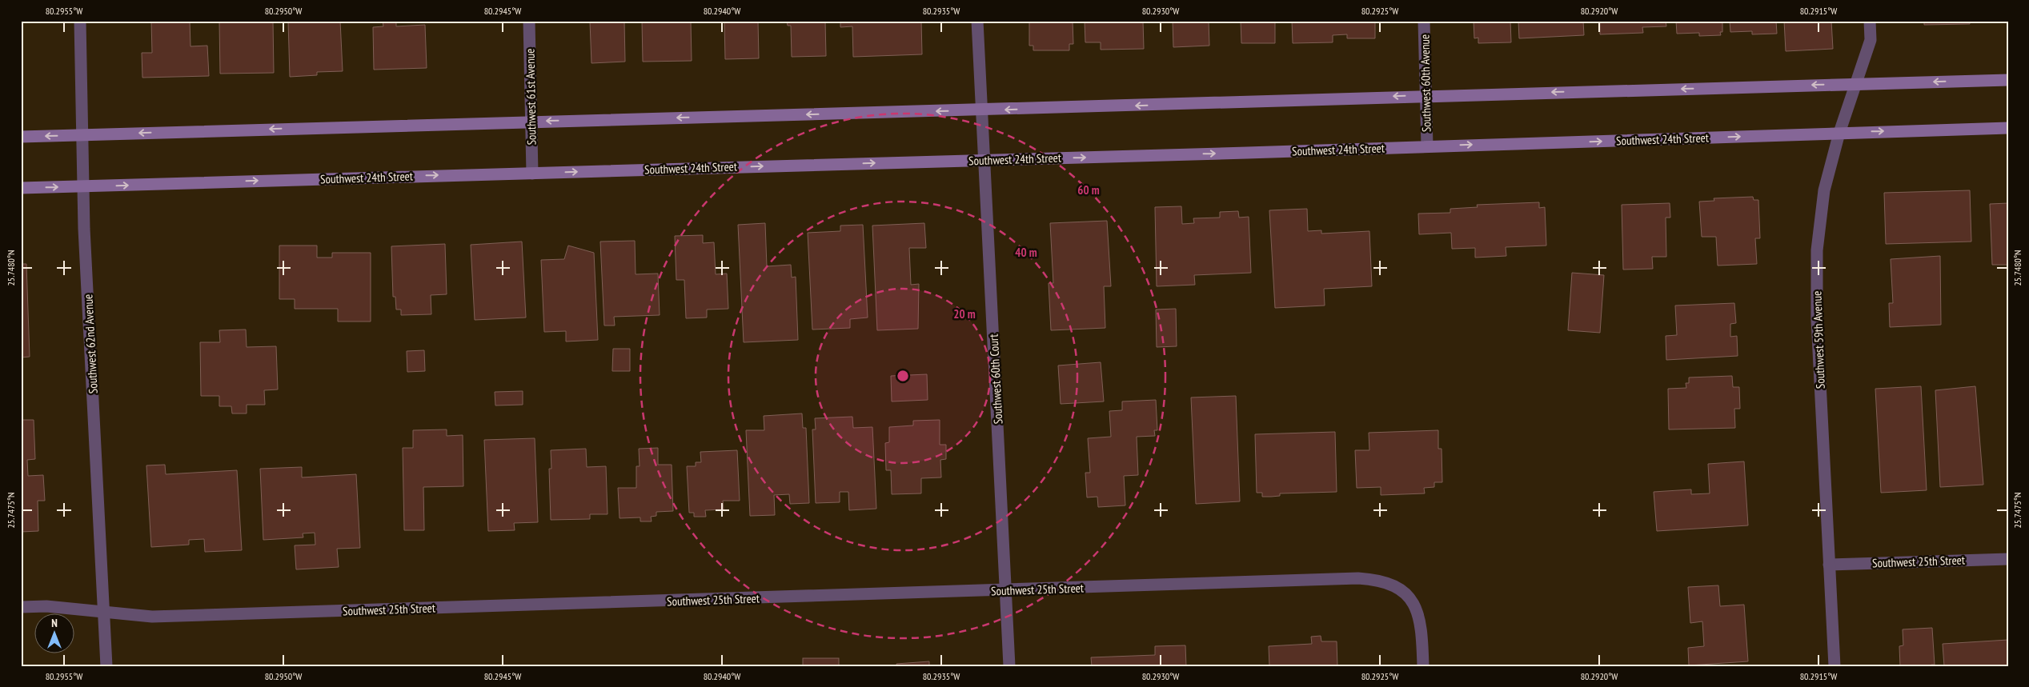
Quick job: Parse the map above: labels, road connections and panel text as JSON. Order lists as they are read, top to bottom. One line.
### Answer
{"streets":{"main road":["Southwest 24th Street"],"street":["Southwest 60th Avenue","Southwest 61st Avenue","Southwest 59th Avenue","Southwest 62nd Avenue","Southwest 60th Court","Southwest 25th Street"]},"crossings":[["Southwest 60th Avenue","Southwest 24th Street"],["Southwest 61st Avenue","Southwest 24th Street"],["Southwest 24th Street","Southwest 59th Avenue"],["Southwest 24th Street","Southwest 62nd Avenue"],["Southwest 24th Street","Southwest 60th Court"],["Southwest 59th Avenue","Southwest 25th Street"],["Southwest 62nd Avenue","Southwest 25th Street"],["Southwest 60th Court","Southwest 25th Street"]],"north":"top","coordinates":["80.2955°W","80.2950°W","80.2945°W","80.2940°W","80.2935°W","80.2930°W","80.2925°W","80.2920°W","80.2915°W","25.7480°N","25.7475°N"],"rings":["60 m","40 m","20 m"]}
